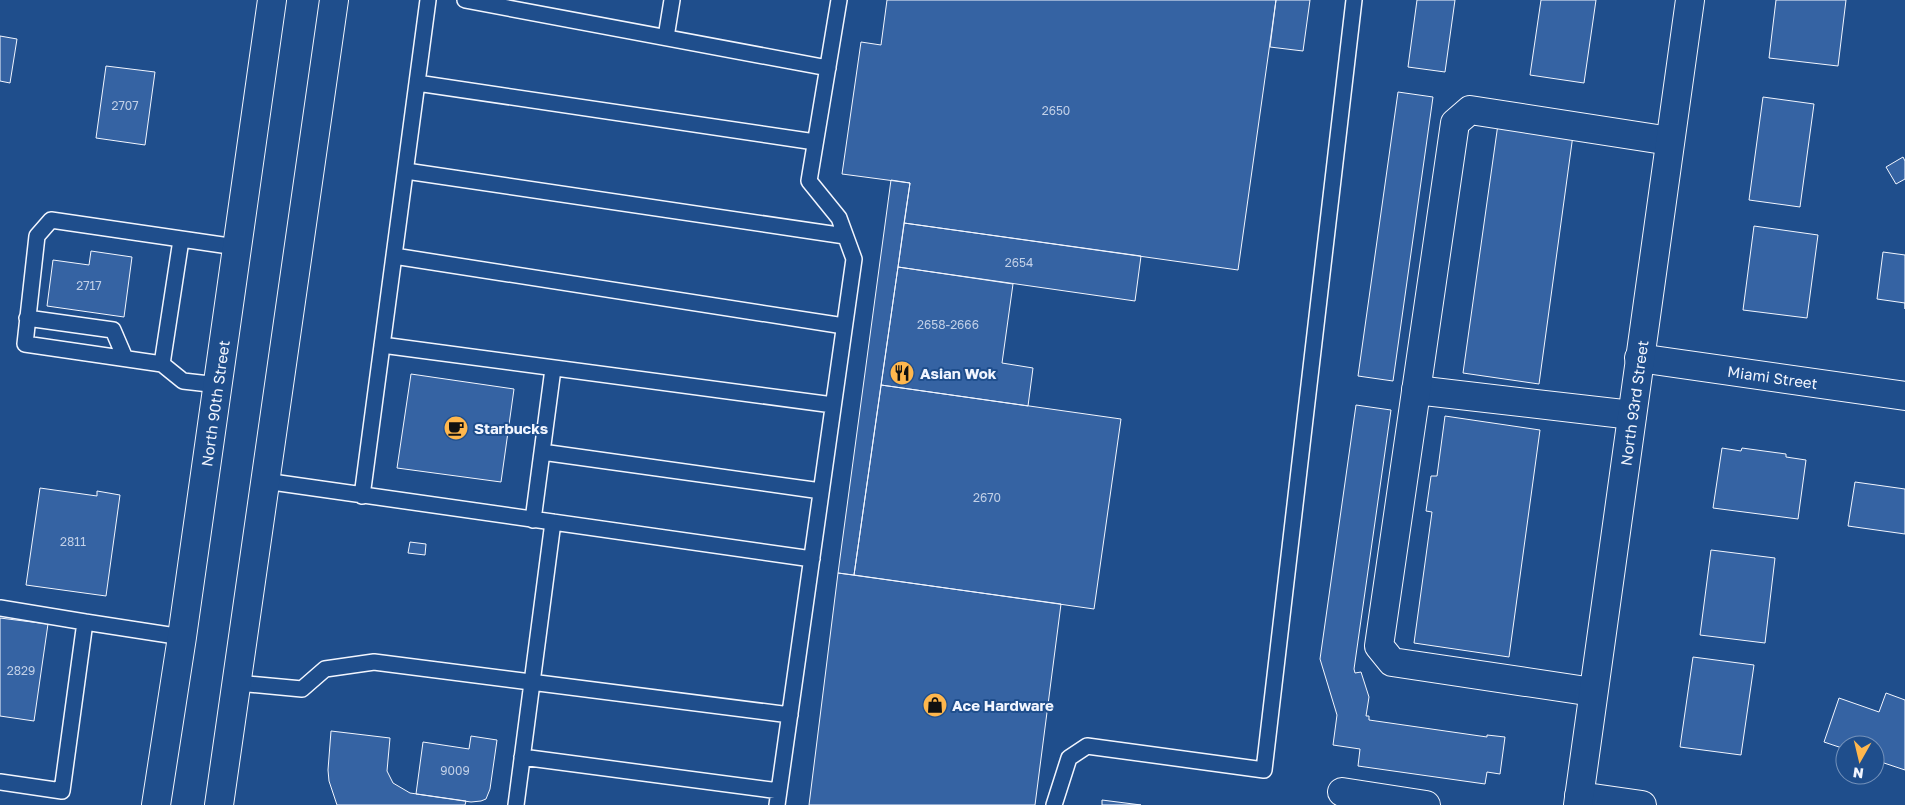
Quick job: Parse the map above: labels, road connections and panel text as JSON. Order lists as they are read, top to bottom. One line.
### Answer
{"streets":{"street":["Miami Street","North 93rd Street","North 90th Street"]},"crossings":[["Miami Street","North 93rd Street"]],"places":{"restaurant":["Asian Wok"],"cafe":["Starbucks"],"shop":["Ace Hardware"]},"house_numbers":["2707","2650","2654","2717","2658-2666","2670","2811","2829","9009"],"north":"bottom"}
